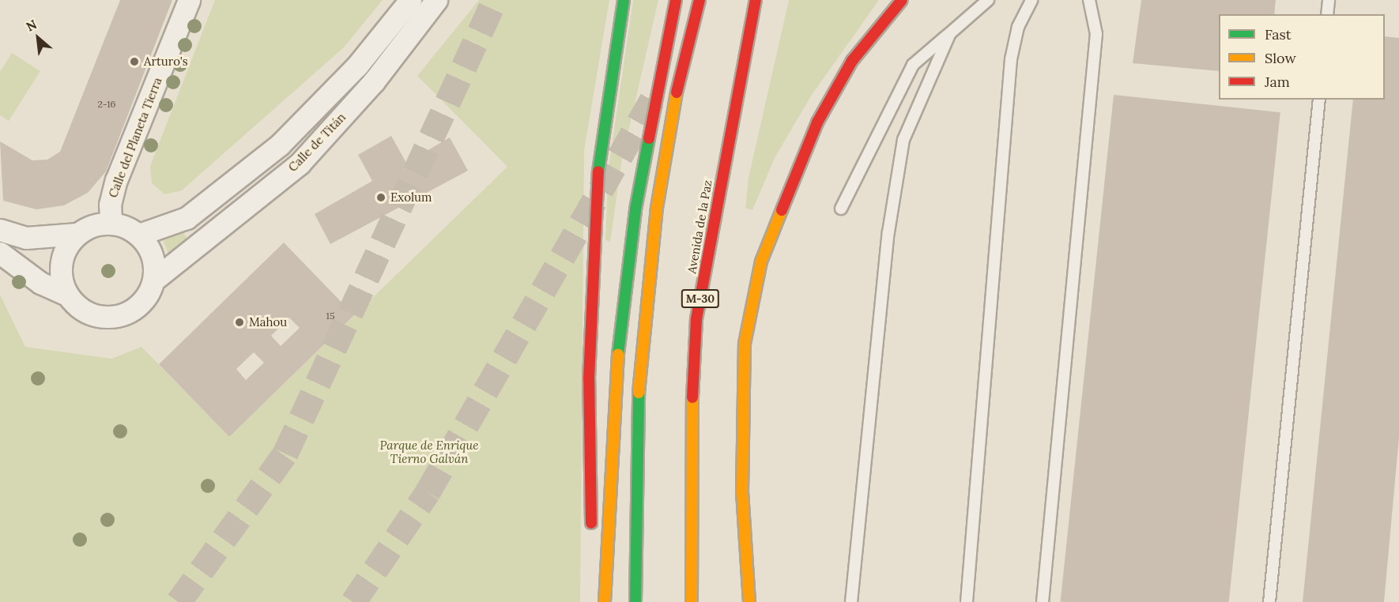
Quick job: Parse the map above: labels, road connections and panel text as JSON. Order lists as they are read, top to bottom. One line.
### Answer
{"streets":{"highway":["Avenida de la Paz","M-30"],"street":["Calle del Planeta Tierra","Calle de Titán"]},"crossings":[["Calle del Planeta Tierra","Calle de Titán"]],"parks":["Parque de Enrique Tierno Galván"],"places":["Arturo's","Exolum","Mahou"],"house_numbers":["2-16","15"],"legend":["Fast","Slow","Jam"],"north":"top left"}
